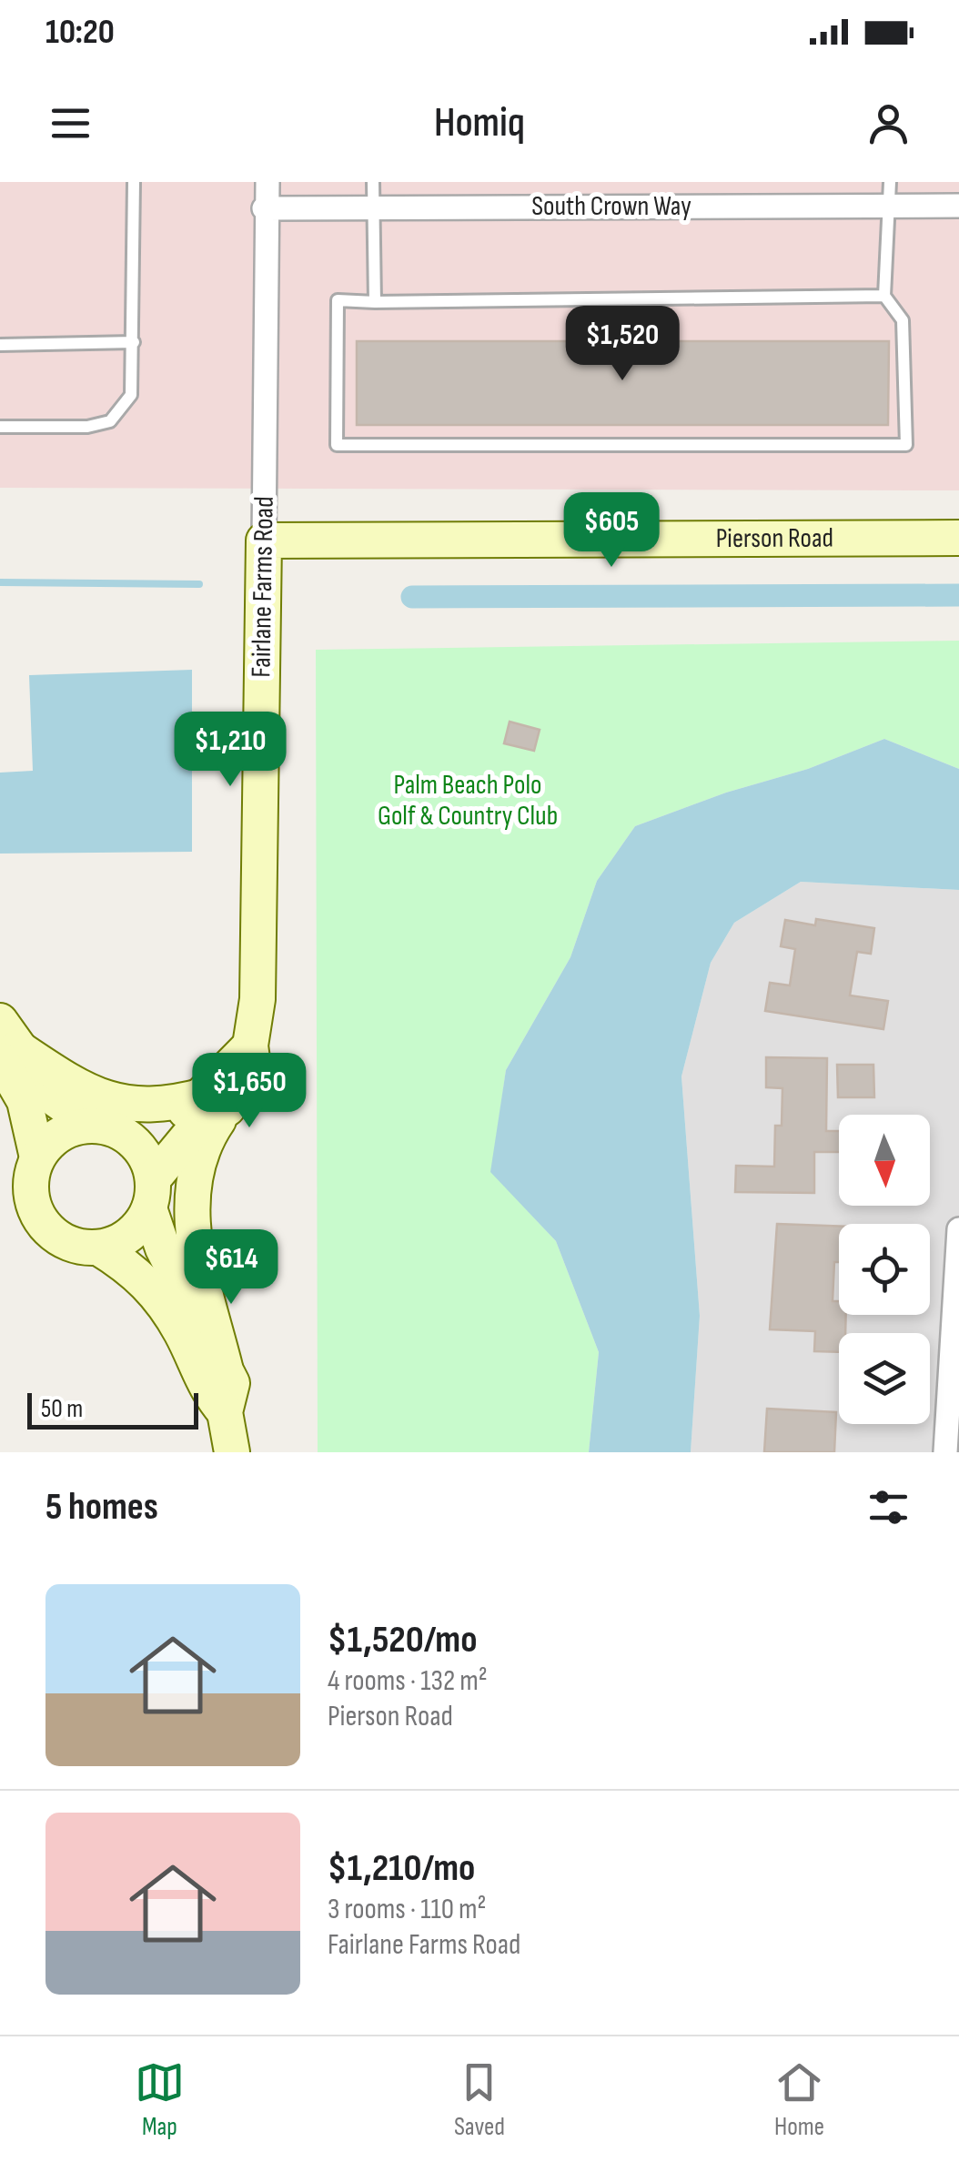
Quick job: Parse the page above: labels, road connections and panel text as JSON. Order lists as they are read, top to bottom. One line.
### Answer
{"streets":{"street":["South Crown Way","Pierson Road","Fairlane Farms Road"]},"crossings":[["South Crown Way","Fairlane Farms Road"],["Pierson Road","Fairlane Farms Road"]],"parks":["Palm Beach Polo Golf & Country Club"],"scale_bar":"50 m","north":"bottom","page":{"status":"10:20","header":"Homiq","price":["$1,520","$605","$1,210","$1,650","$614"],"scale":"50 m","heading":"5 homes","list":[{"name":"$1,520/mo","note":"4 rooms · 132 m² · Pierson Road"},{"name":"$1,210/mo","note":"3 rooms · 110 m² · Fairlane Farms Road"}],"tabs":["Map","Saved","Home"]}}
